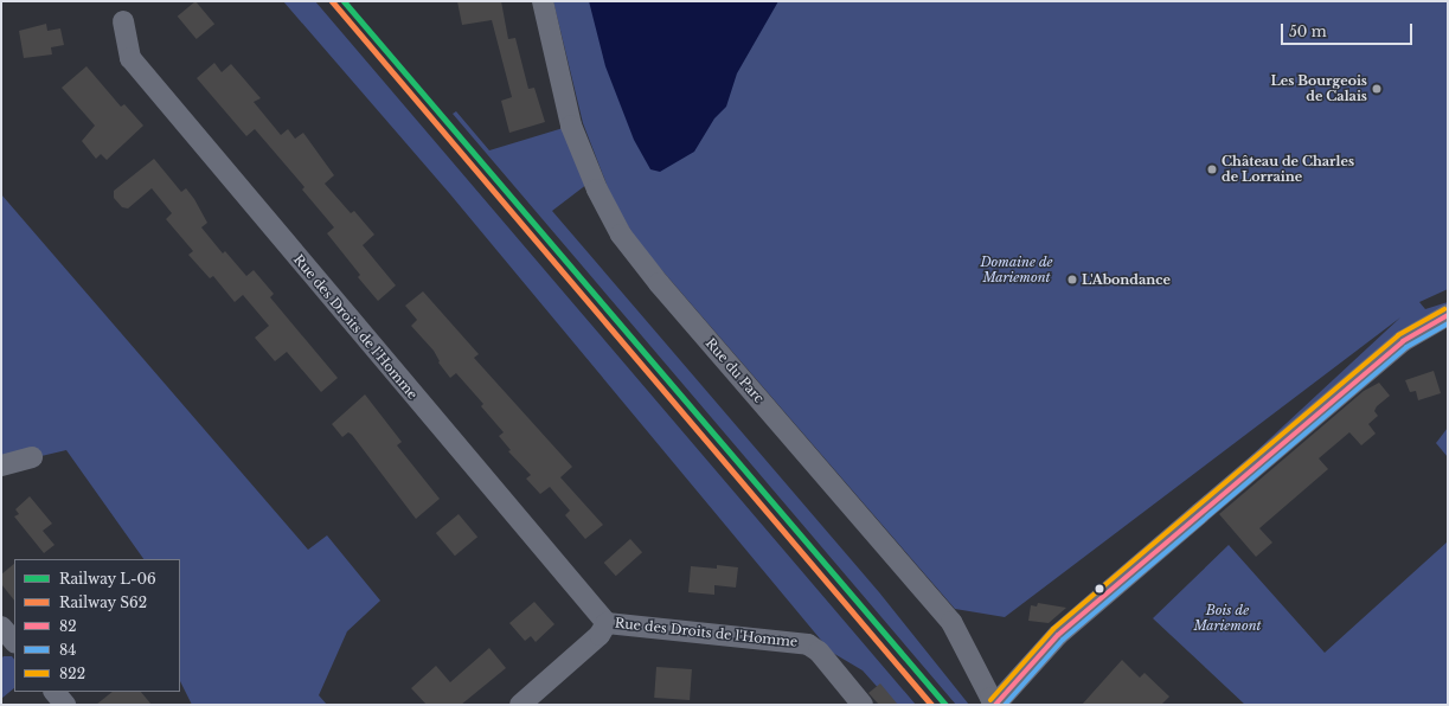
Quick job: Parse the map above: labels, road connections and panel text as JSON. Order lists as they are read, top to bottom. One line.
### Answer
{"streets":{"street":["Rue des Droits de l'Homme","Rue du Parc"]},"parks":["Domaine de Mariemont","Bois de Mariemont"],"places":["Les Bourgeois de Calais","Château de Charles de Lorraine","L'Abondance"],"lines":["rail line L-06","rail line S62","transit line 822","transit line 82","transit line 84"],"legend":["Railway L-06","Railway S62","82","84","822"],"scale_bar":"50 m"}
